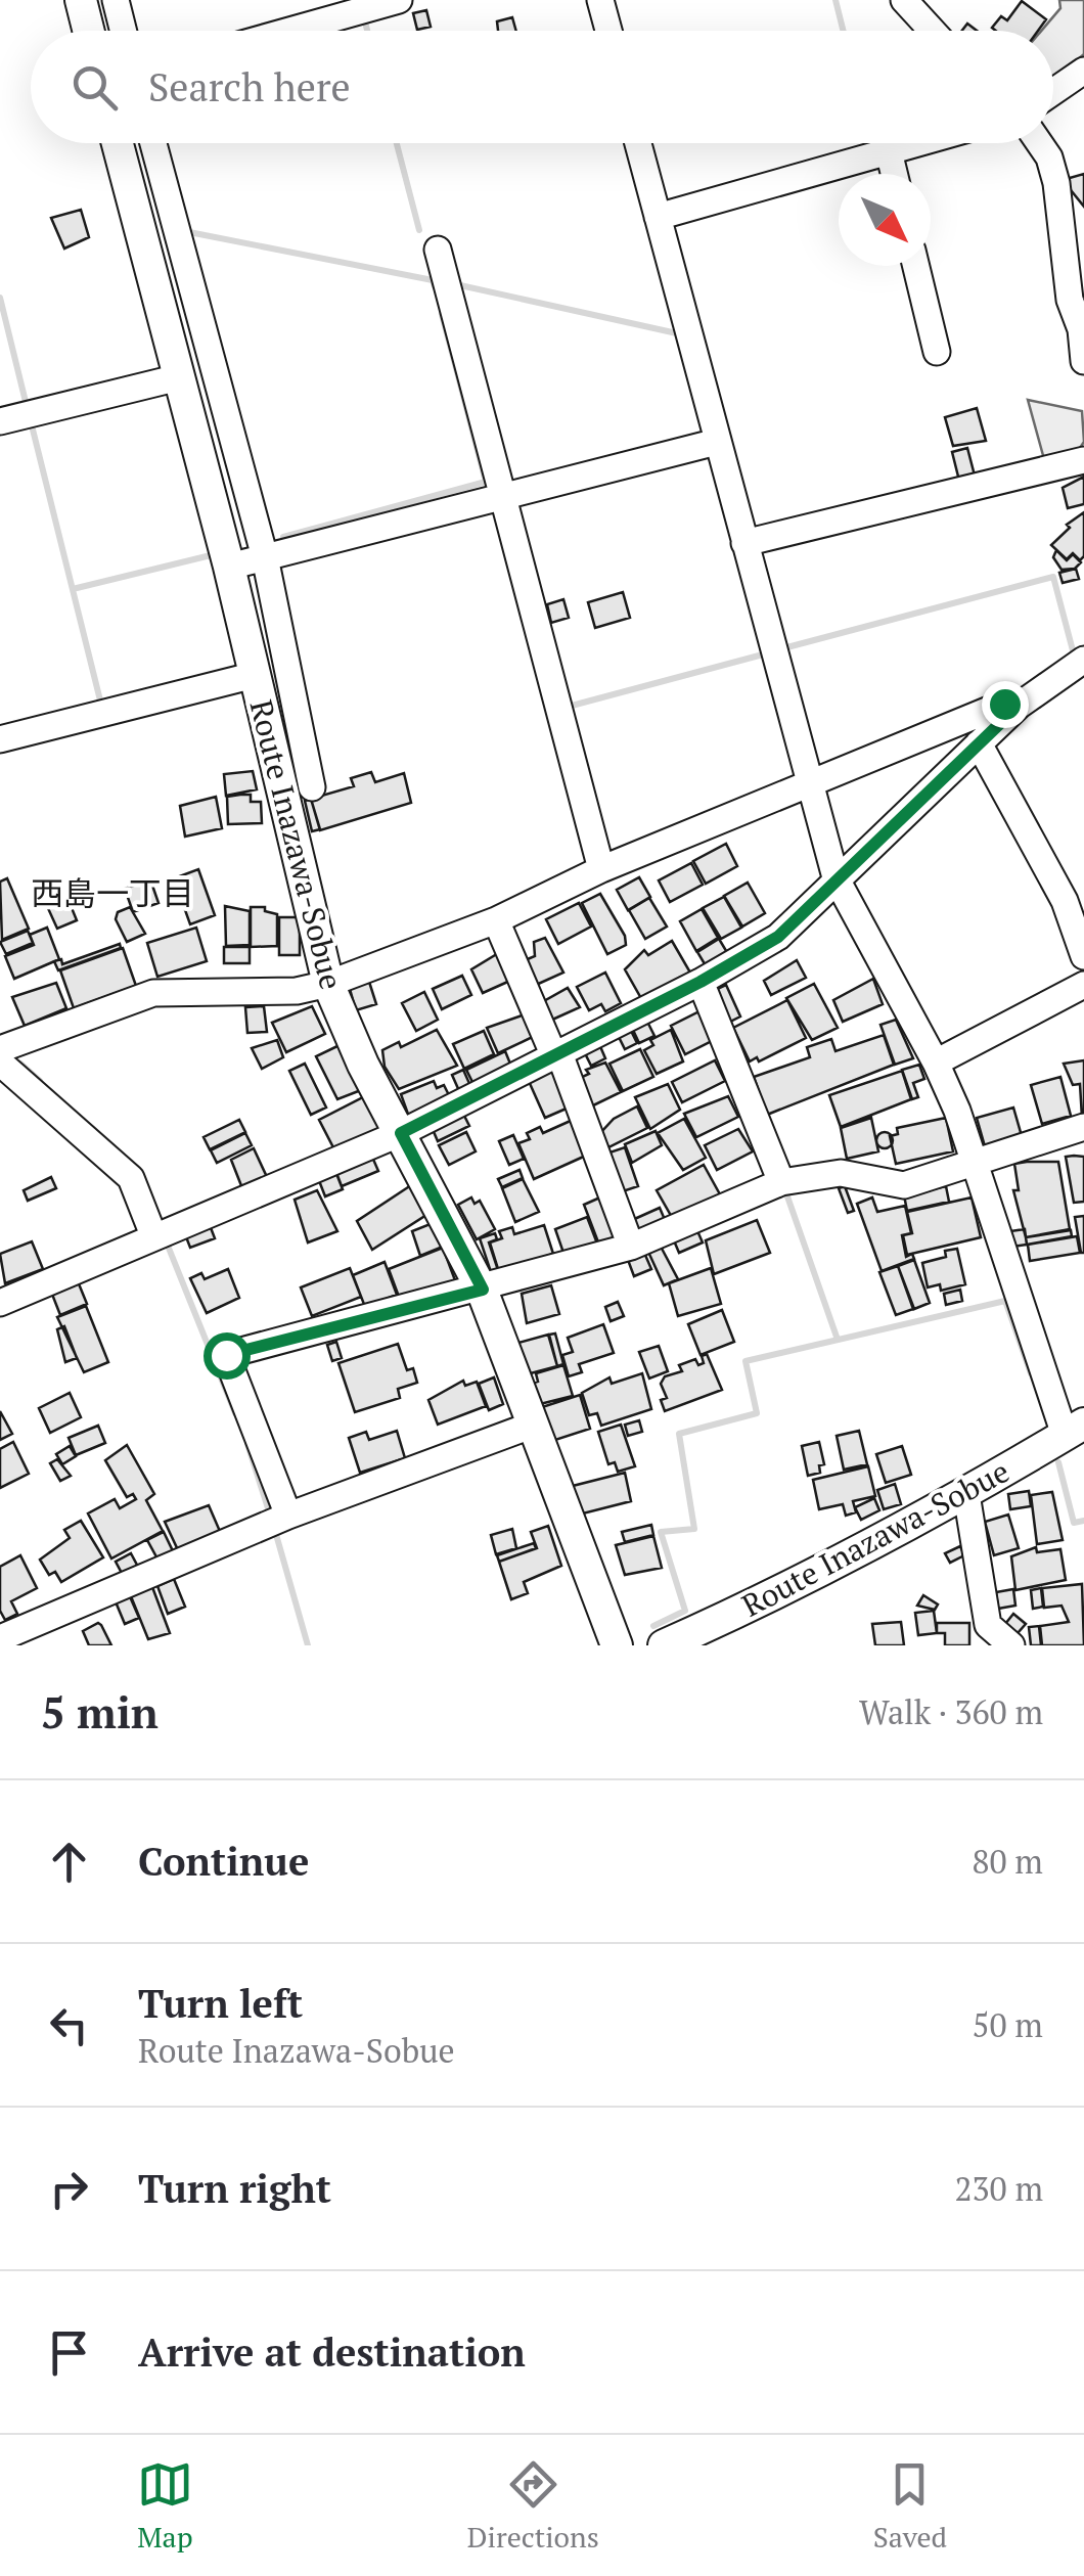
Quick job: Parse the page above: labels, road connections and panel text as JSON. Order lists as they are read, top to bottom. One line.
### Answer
{"streets":{"main road":["Route Inazawa-Sobue"]},"districts":["西島一丁目"],"north":"bottom right","page":{"search":"Search here","heading":["5 min","Walk · 360 m"],"list":[["Continue","80 m"],["Turn left","Route Inazawa-Sobue","50 m"],["Turn right","230 m"],"Arrive at destination"],"nav":["Map","Directions","Saved"]}}
